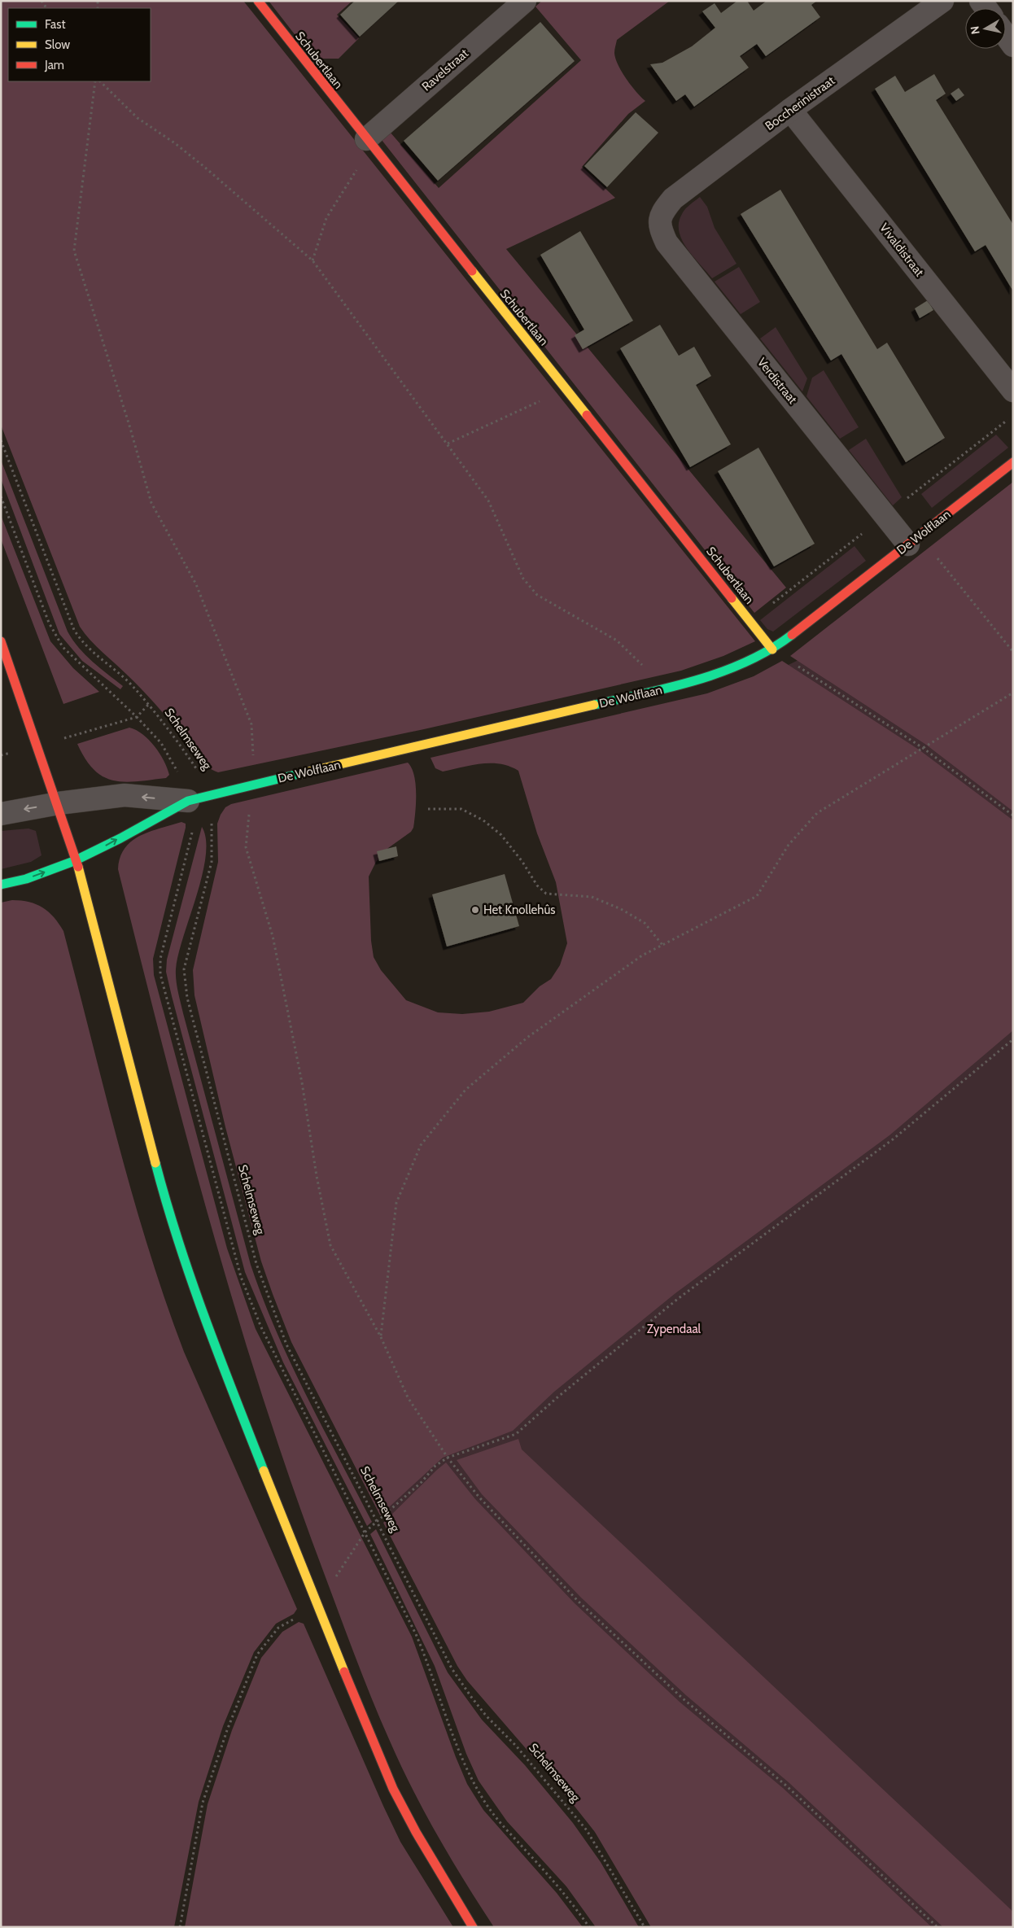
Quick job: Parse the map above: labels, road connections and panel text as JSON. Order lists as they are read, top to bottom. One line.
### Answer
{"streets":{"street":["Schubertlaan","Ravelstraat","Boccherinistraat","Vivaldistraat","Verdistraat","De Wolflaan"],"path":["Schelmseweg"]},"crossings":[["Schubertlaan","Ravelstraat"],["Schubertlaan","De Wolflaan"],["Boccherinistraat","Vivaldistraat"],["Boccherinistraat","Verdistraat"],["Verdistraat","De Wolflaan"],["De Wolflaan","Schelmseweg"]],"parks":["Zypendaal"],"places":["Het Knollehûs"],"legend":["Fast","Slow","Jam"],"north":"left"}
